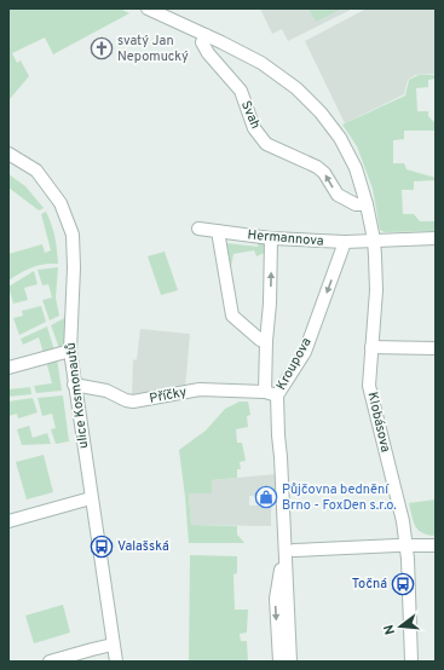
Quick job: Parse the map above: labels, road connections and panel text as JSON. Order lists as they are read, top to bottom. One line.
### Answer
{"streets":{"street":["Svah","Hermannova","Kroupova","ulice Kosmonautů","Příčky","Klobásova"]},"crossings":[["Svah","Klobásova"],["Hermannova","Kroupova"],["Hermannova","Klobásova"],["Kroupova","Příčky"],["ulice Kosmonautů","Příčky"]],"one_way":["Svah"],"places":{"church":["svatý Jan Nepomucký"],"shop":["Půjčovna bednění Brno - FoxDen s.r.o."],"bus stop":["Valašská","Točná"]},"north":"left"}
